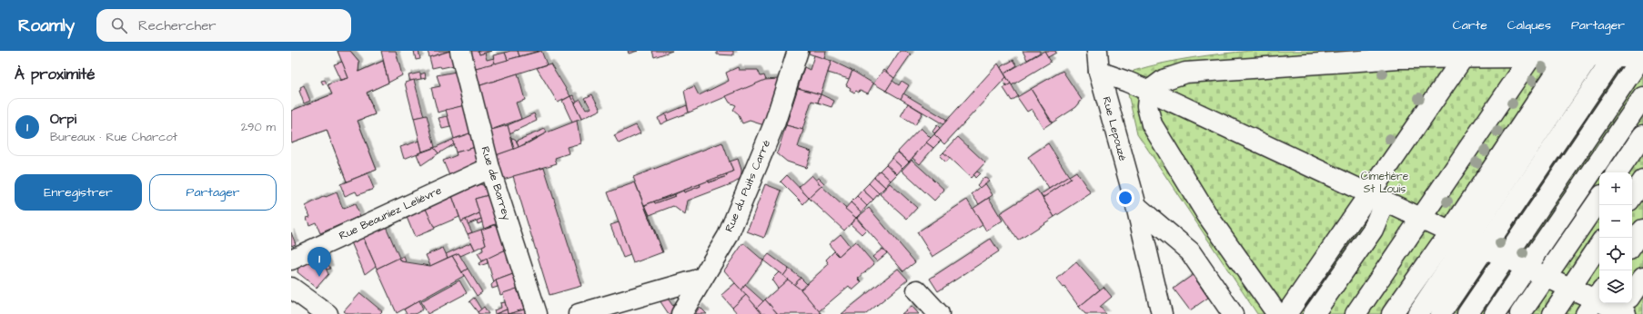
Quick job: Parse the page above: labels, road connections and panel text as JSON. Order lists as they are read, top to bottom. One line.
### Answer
{"streets":{"street":["Rue Lepouzé","Rue de Barrey","Rue du Puits Carré","Rue Beauniez Lelièvre"]},"crossings":[["Rue de Barrey","Rue Beauniez Lelièvre"]],"parks":["Cimetière St Louis"],"page":{"header":"Roamly","search":"Rechercher","nav":["Carte","Calques","Partager"],"heading":"À proximité","list":[{"mark":"1","name":"Orpi","note":"Bureaux · Rue Charcot","value":"290 m"}],"buttons":["Enregistrer","Partager"],"map_buttons":["+","−"],"pins":"1"}}
